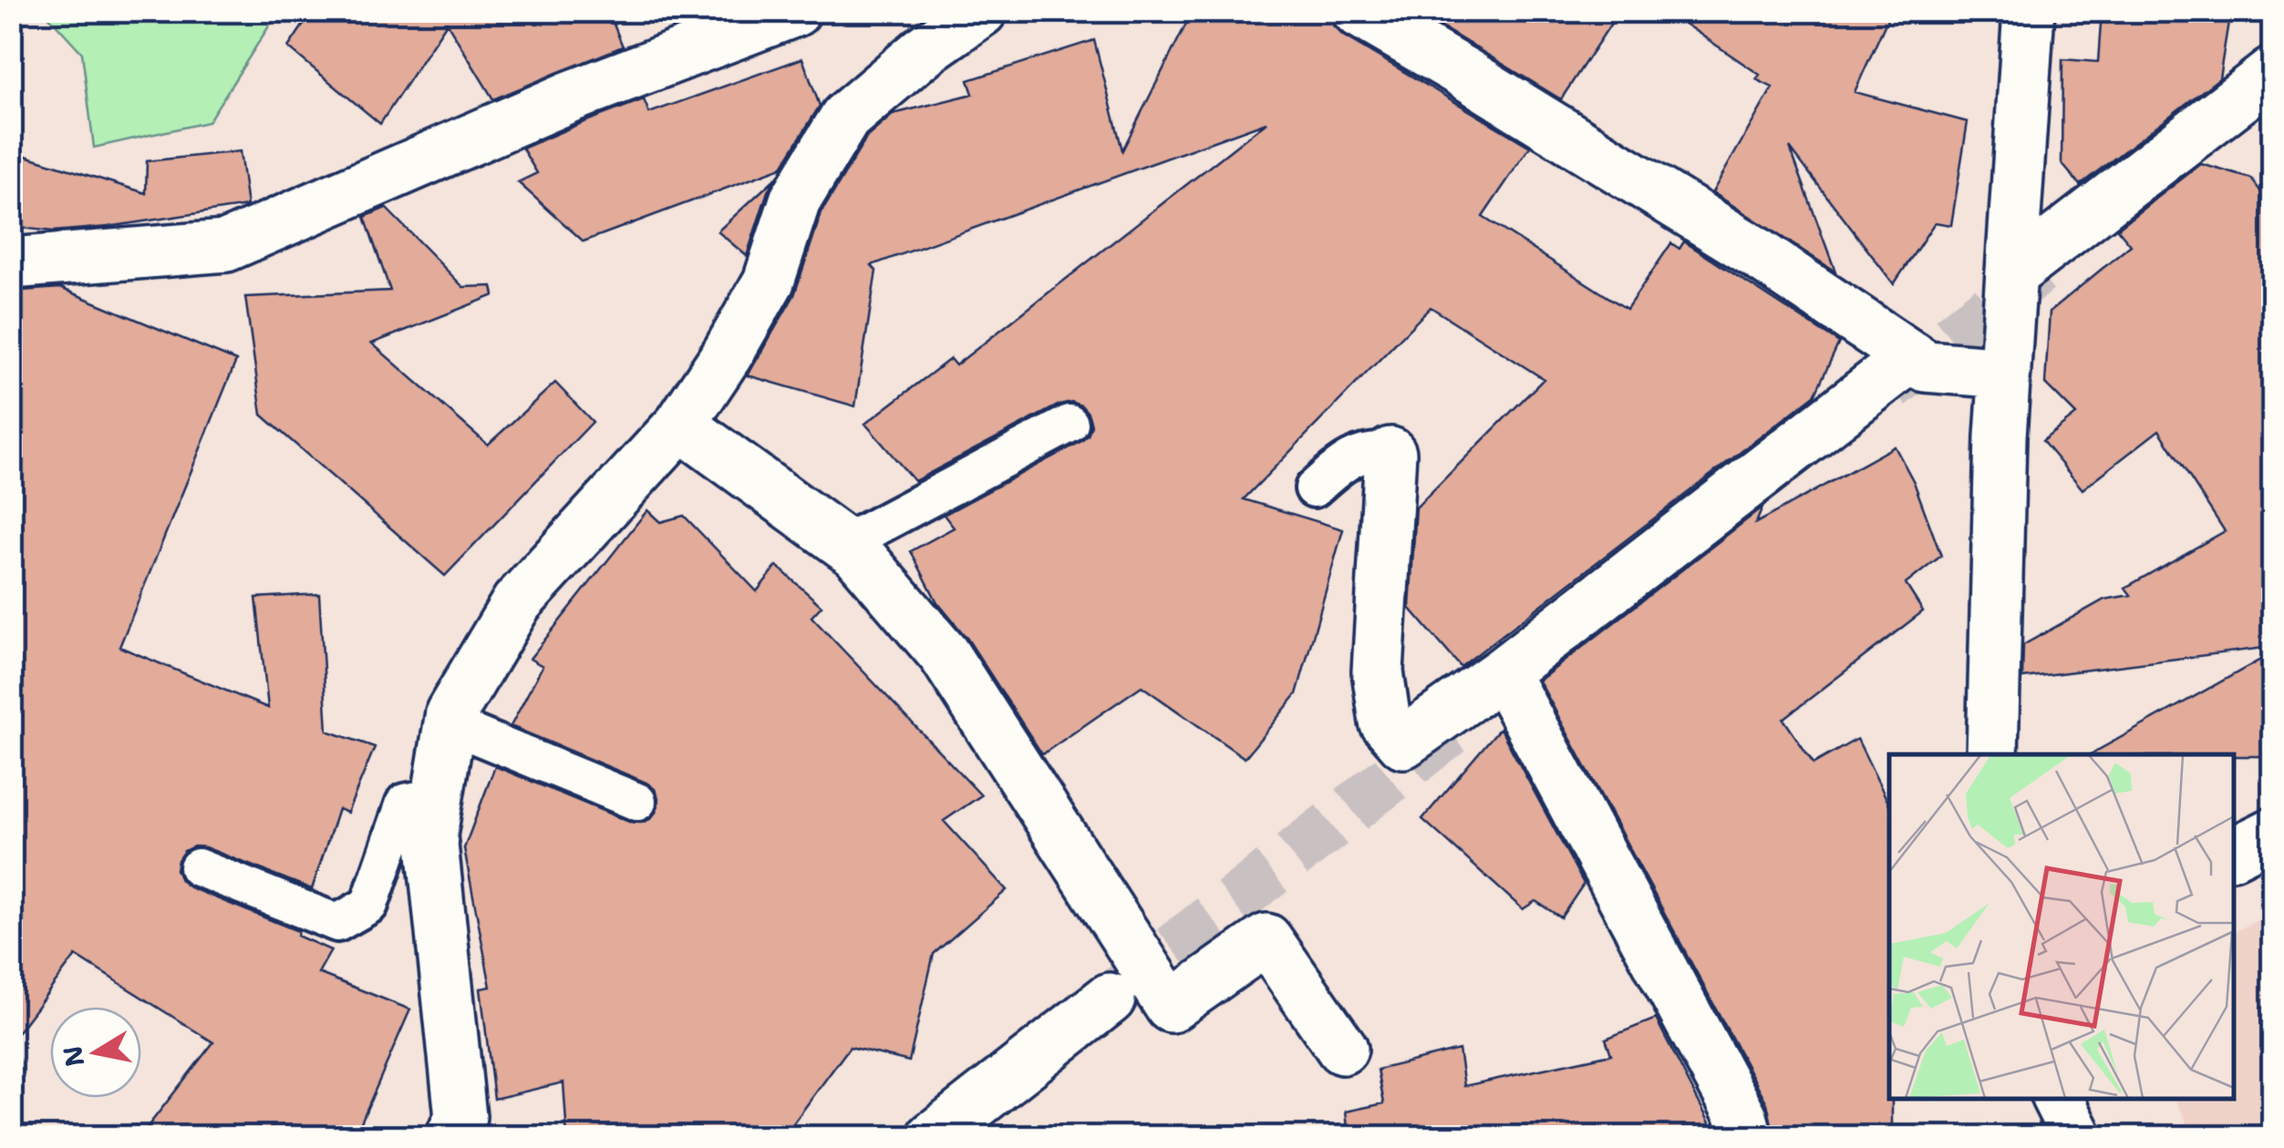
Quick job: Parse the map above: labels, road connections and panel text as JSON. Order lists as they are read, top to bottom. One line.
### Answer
{"north":"left"}
